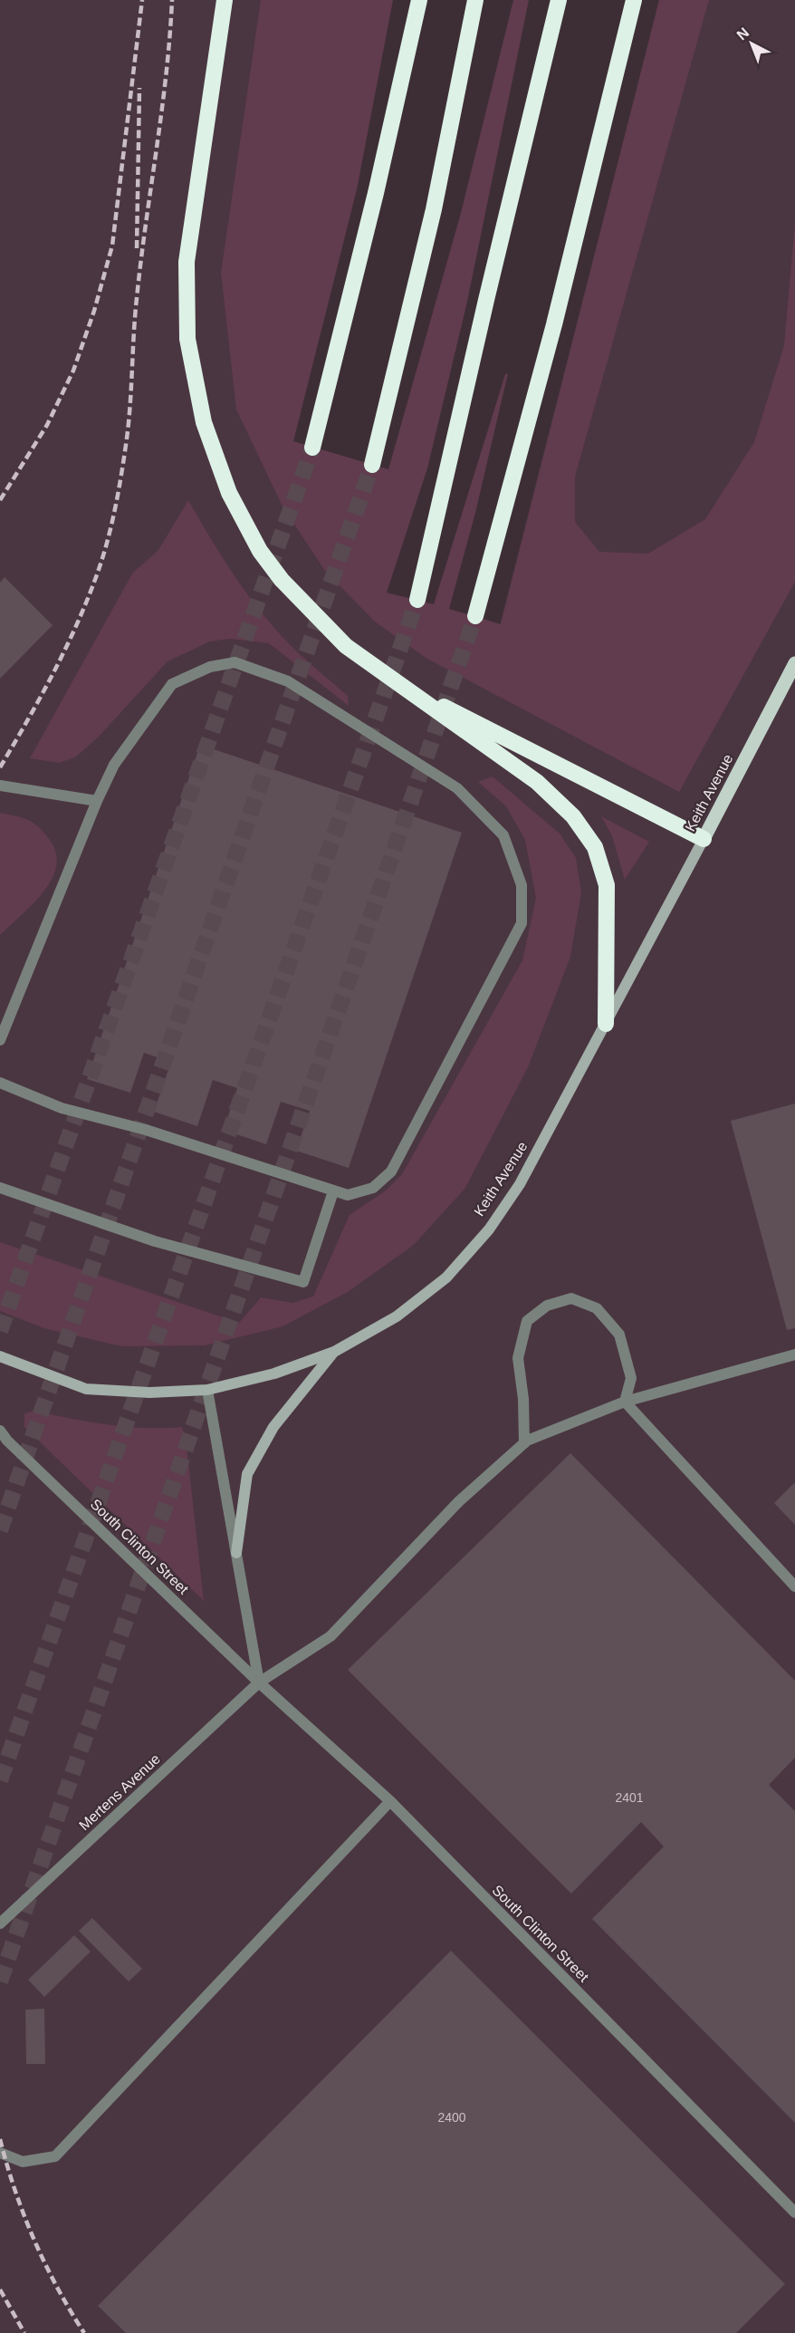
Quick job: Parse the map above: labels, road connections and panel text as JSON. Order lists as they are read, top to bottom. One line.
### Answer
{"streets":{"main road":["Keith Avenue"],"street":["South Clinton Street","Mertens Avenue"]},"crossings":[["South Clinton Street","Mertens Avenue"]],"house_numbers":["2401","2400"],"north":"top left"}
